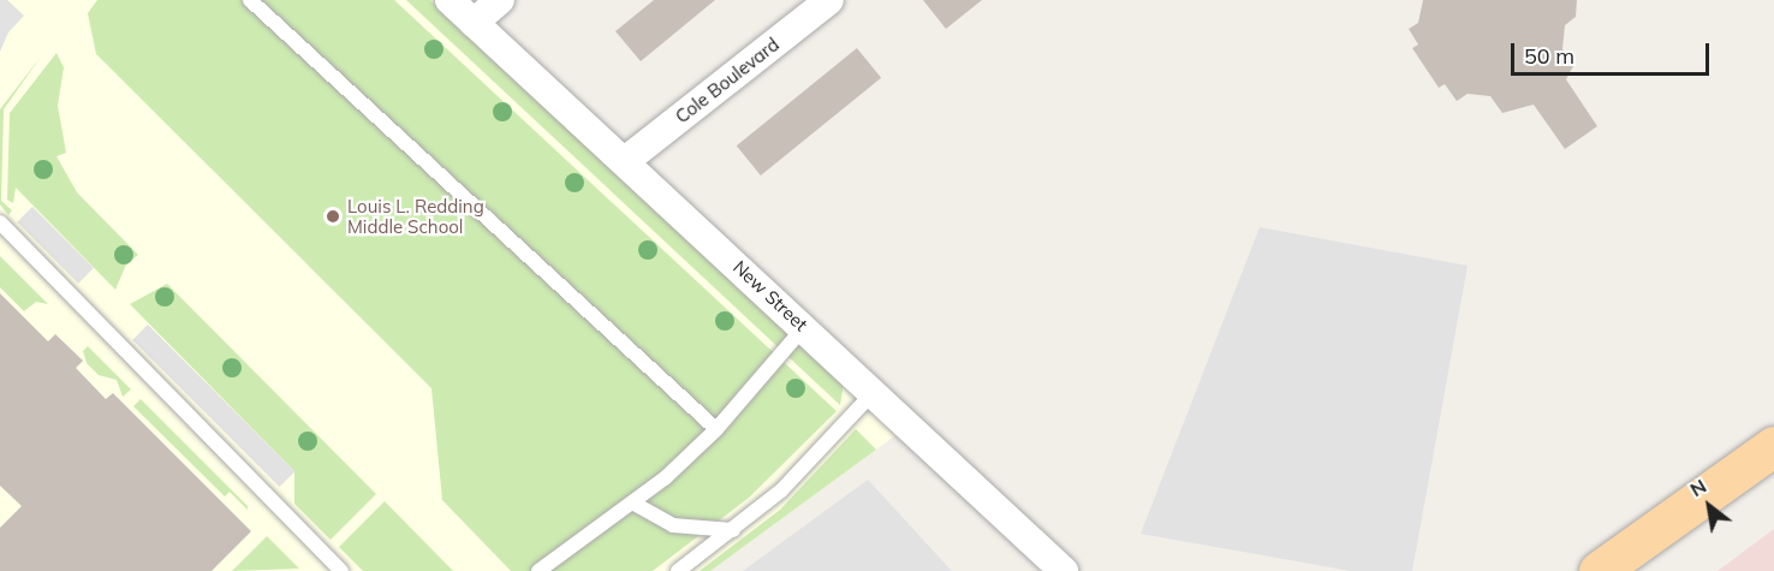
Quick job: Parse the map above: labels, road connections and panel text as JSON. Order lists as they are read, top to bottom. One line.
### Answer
{"streets":{"street":["Cole Boulevard","New Street"]},"crossings":[["Cole Boulevard","New Street"]],"places":["Louis L. Redding Middle School"],"scale_bar":"50 m","north":"top left"}
